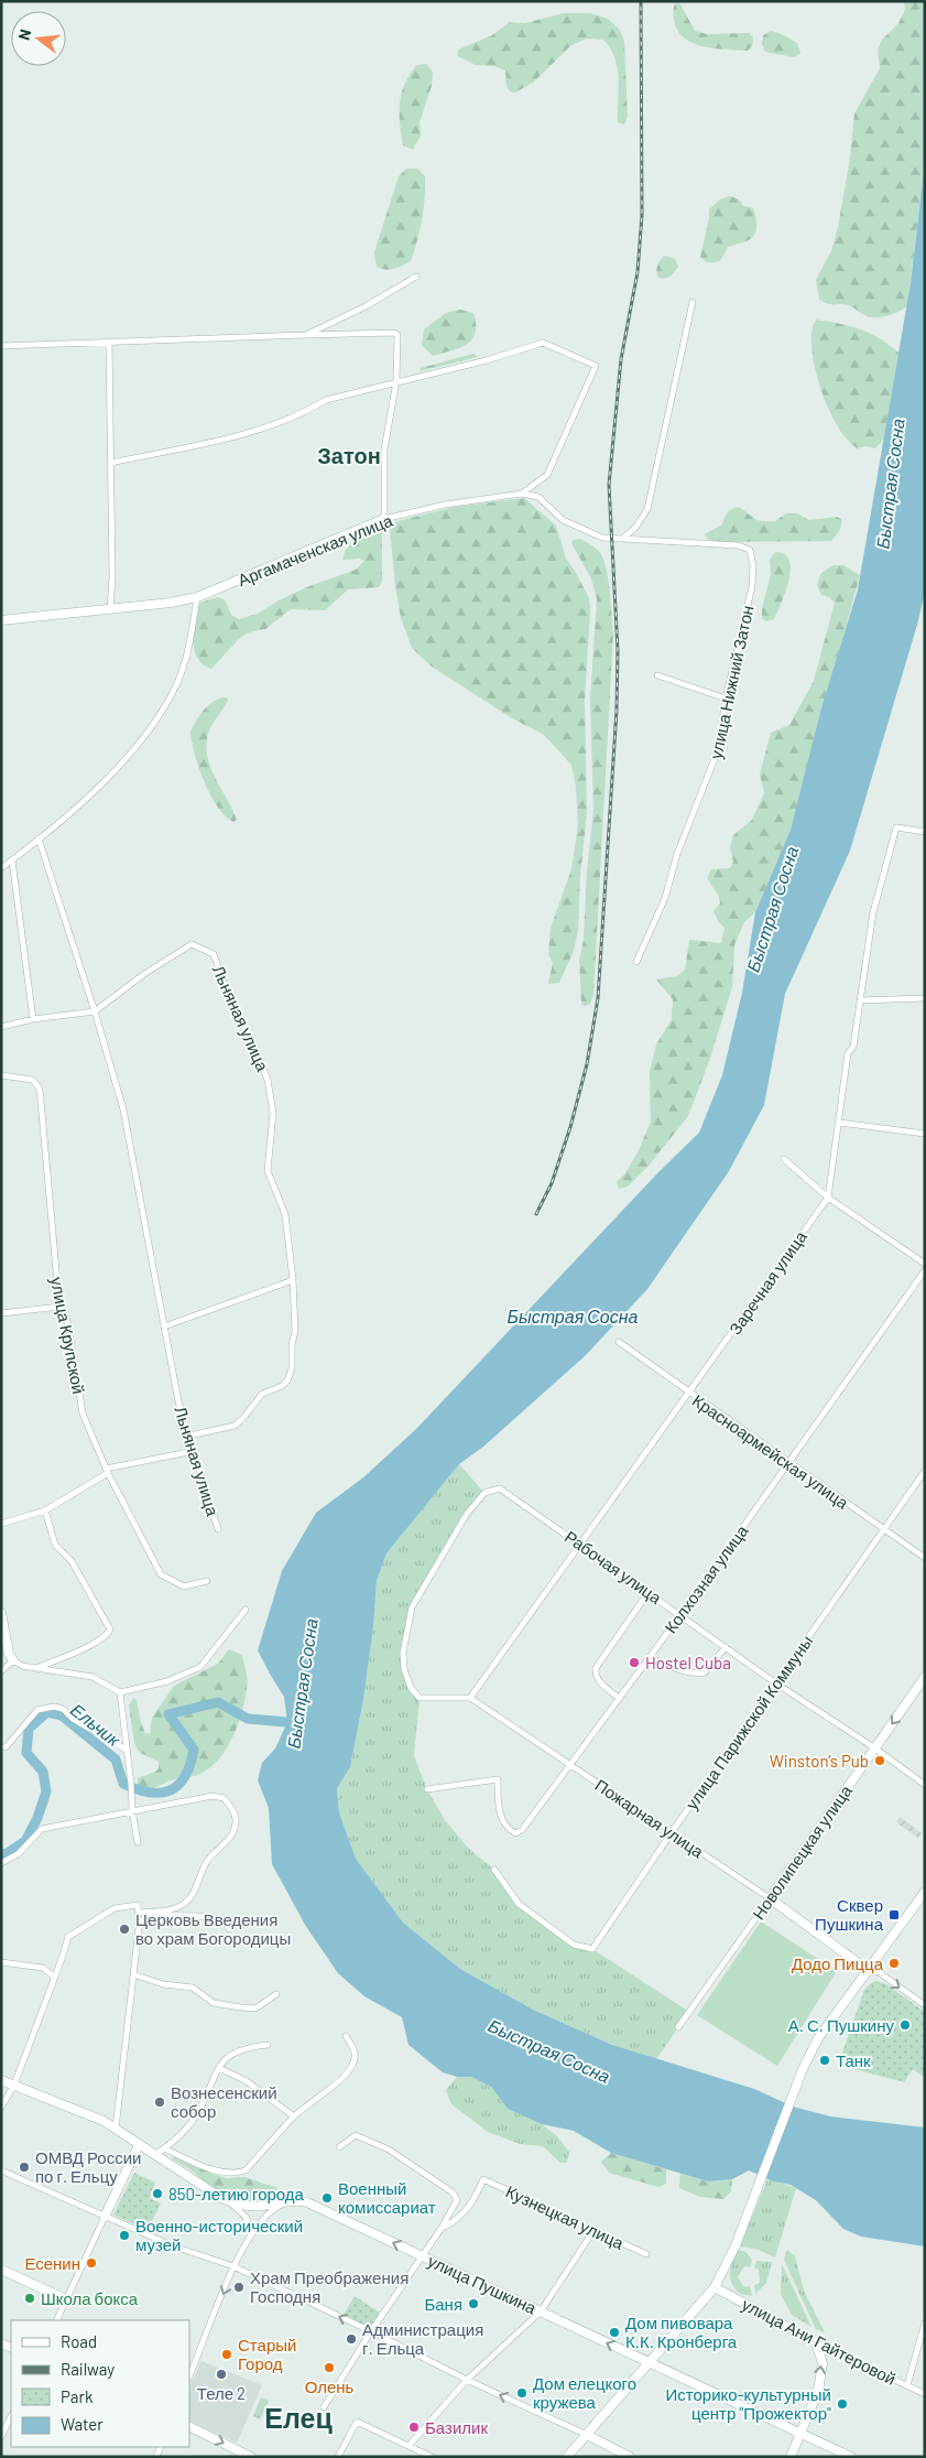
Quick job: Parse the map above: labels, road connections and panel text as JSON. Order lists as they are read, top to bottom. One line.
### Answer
{"streets":{"street":["Аргамаченская улица","улица Нижний Затон","Льняная улица","Заречная улица","улица Крупской","Красноармейская улица","Рабочая улица","Колхозная улица","улица Парижской Коммуны","Пожарная улица","Новолипецкая улица","Кузнецкая улица","улица Пушкина","улица Ани Гайтеровой"]},"crossings":[["Заречная улица","Красноармейская улица"],["Заречная улица","Рабочая улица"],["Заречная улица","Пожарная улица"],["Красноармейская улица","Колхозная улица"],["Красноармейская улица","улица Парижской Коммуны"],["Рабочая улица","Колхозная улица"],["Рабочая улица","улица Парижской Коммуны"],["Рабочая улица","Пожарная улица"],["Рабочая улица","Новолипецкая улица"],["Колхозная улица","Пожарная улица"],["улица Парижской Коммуны","Пожарная улица"],["Пожарная улица","Новолипецкая улица"]],"districts":["Затон","Елец"],"water":["Быстрая Сосна","Ельчик"],"places":{"other":["Hostel Cuba","Winston’s Pub","Церковь Введения во храм Богородицы","Додо Пицца","А. С. Пушкину","Танк","Вознесенский собор","ОМВД России по г. Ельцу","850-летию города","Военный комиссариат","Военно-исторический музей","Есенин","Храм Преображения Господня","Школа бокса","Баня","Дом пивовара К.К. Кронберга","Администрация г. Ельца","Старый Город","Олень","Теле 2","Дом елецкого кружева","Историко-культурный центр \"Прожектор\"","Базилик"],"transit":["Сквер Пушкина"]},"legend":["Road","Railway","Park","Water"],"north":"left"}
